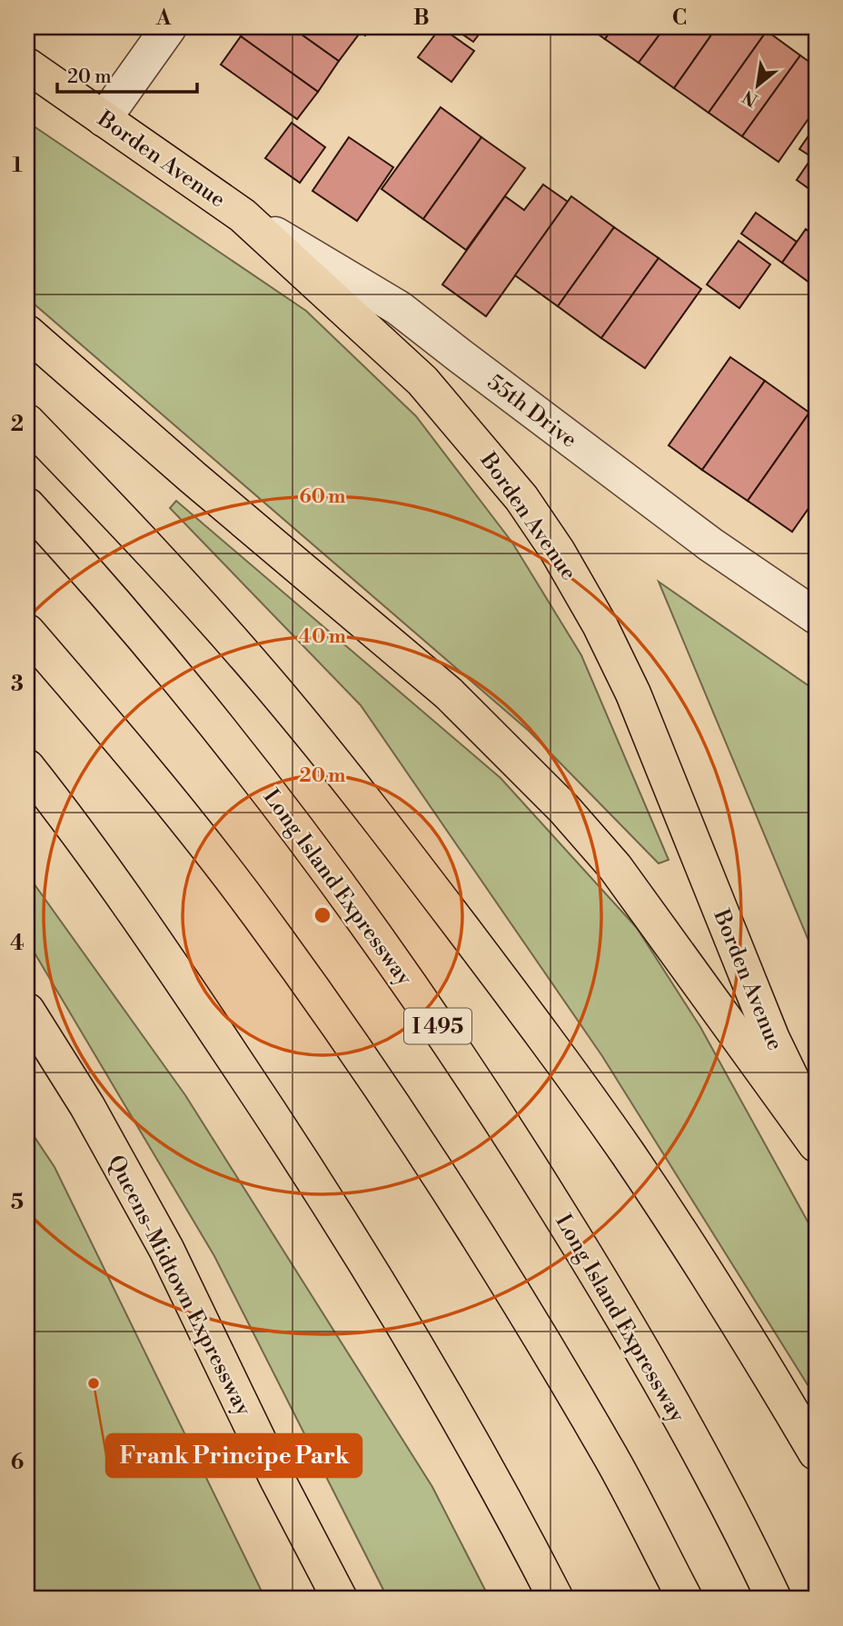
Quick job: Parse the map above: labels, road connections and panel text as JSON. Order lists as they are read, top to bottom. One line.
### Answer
{"streets":{"main road":["Borden Avenue","Long Island Expressway","I 495","Queens-Midtown Expressway"],"street":["55th Drive"]},"crossings":[["Borden Avenue","55th Drive"]],"places":["Frank Principe Park"],"scale_bar":"20 m","north":"bottom left","grid":{"columns":["A","B","C"],"rows":["1","2","3","4","5","6"]},"rings":["60 m","40 m","20 m"]}
